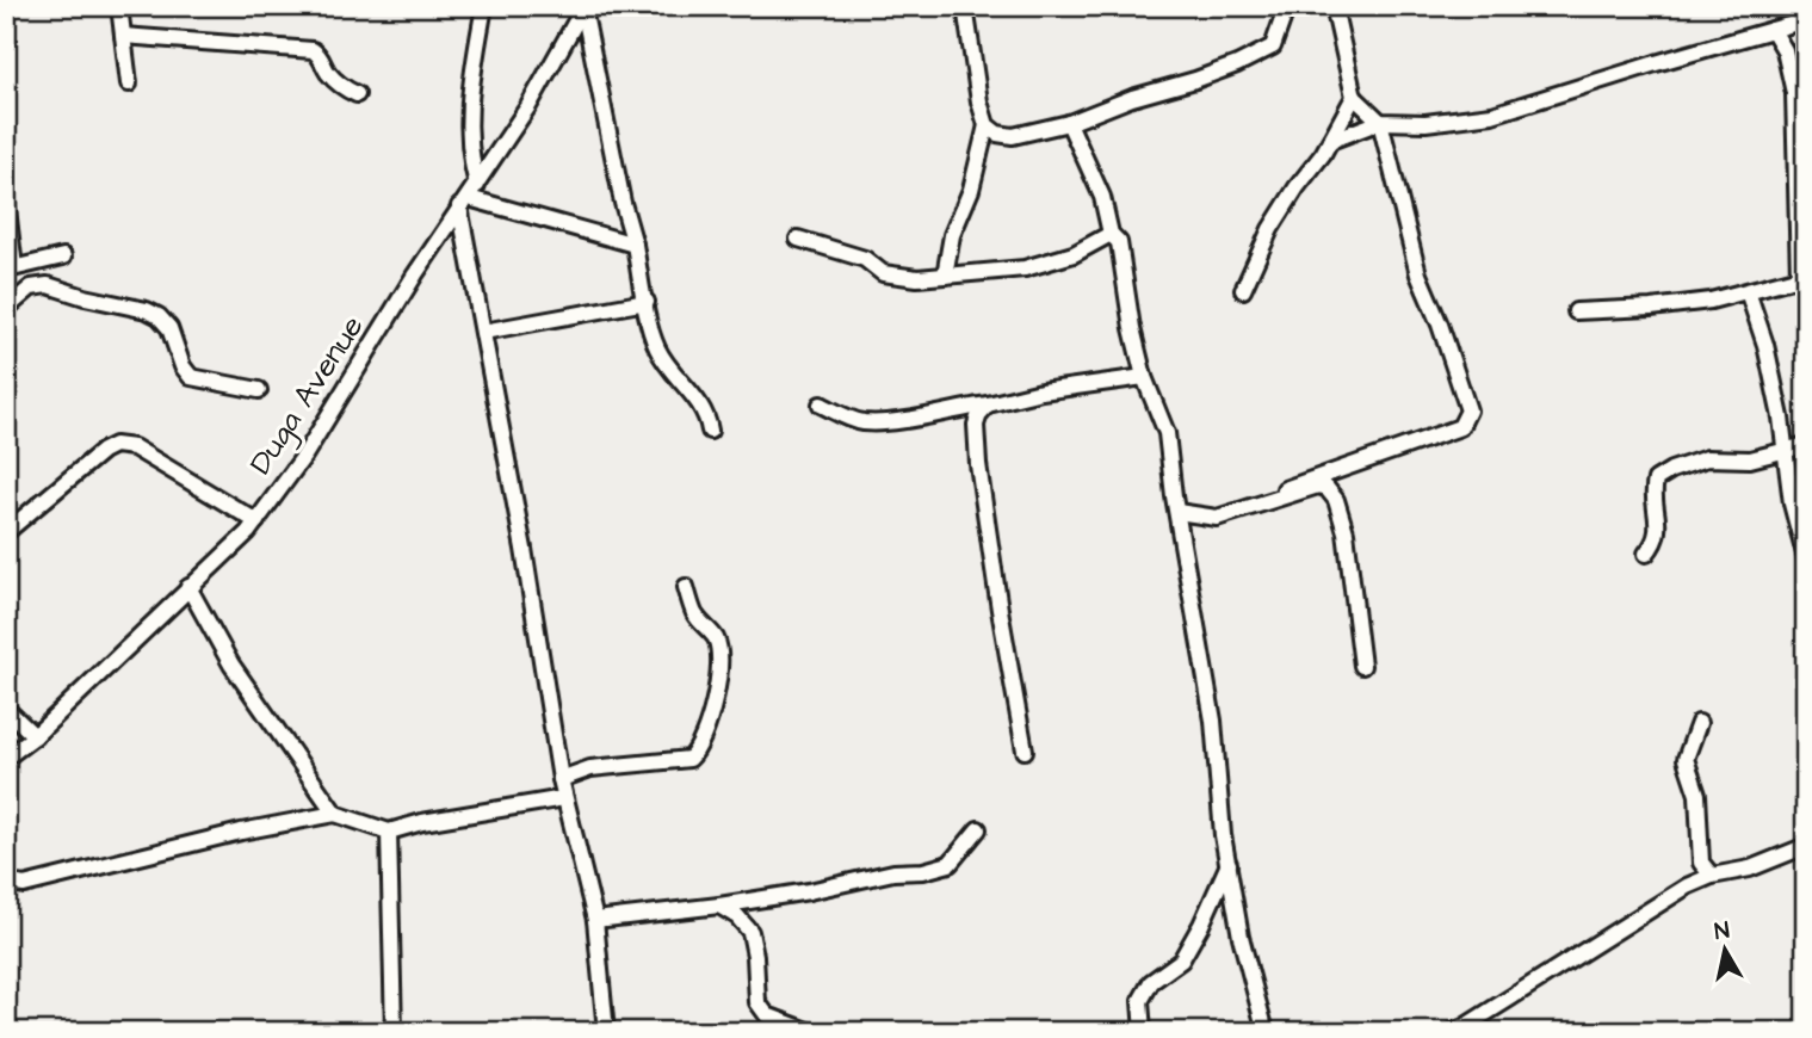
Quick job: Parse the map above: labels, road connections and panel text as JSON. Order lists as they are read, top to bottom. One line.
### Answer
{"streets":{"street":["Duga Avenue"]},"north":"top"}
